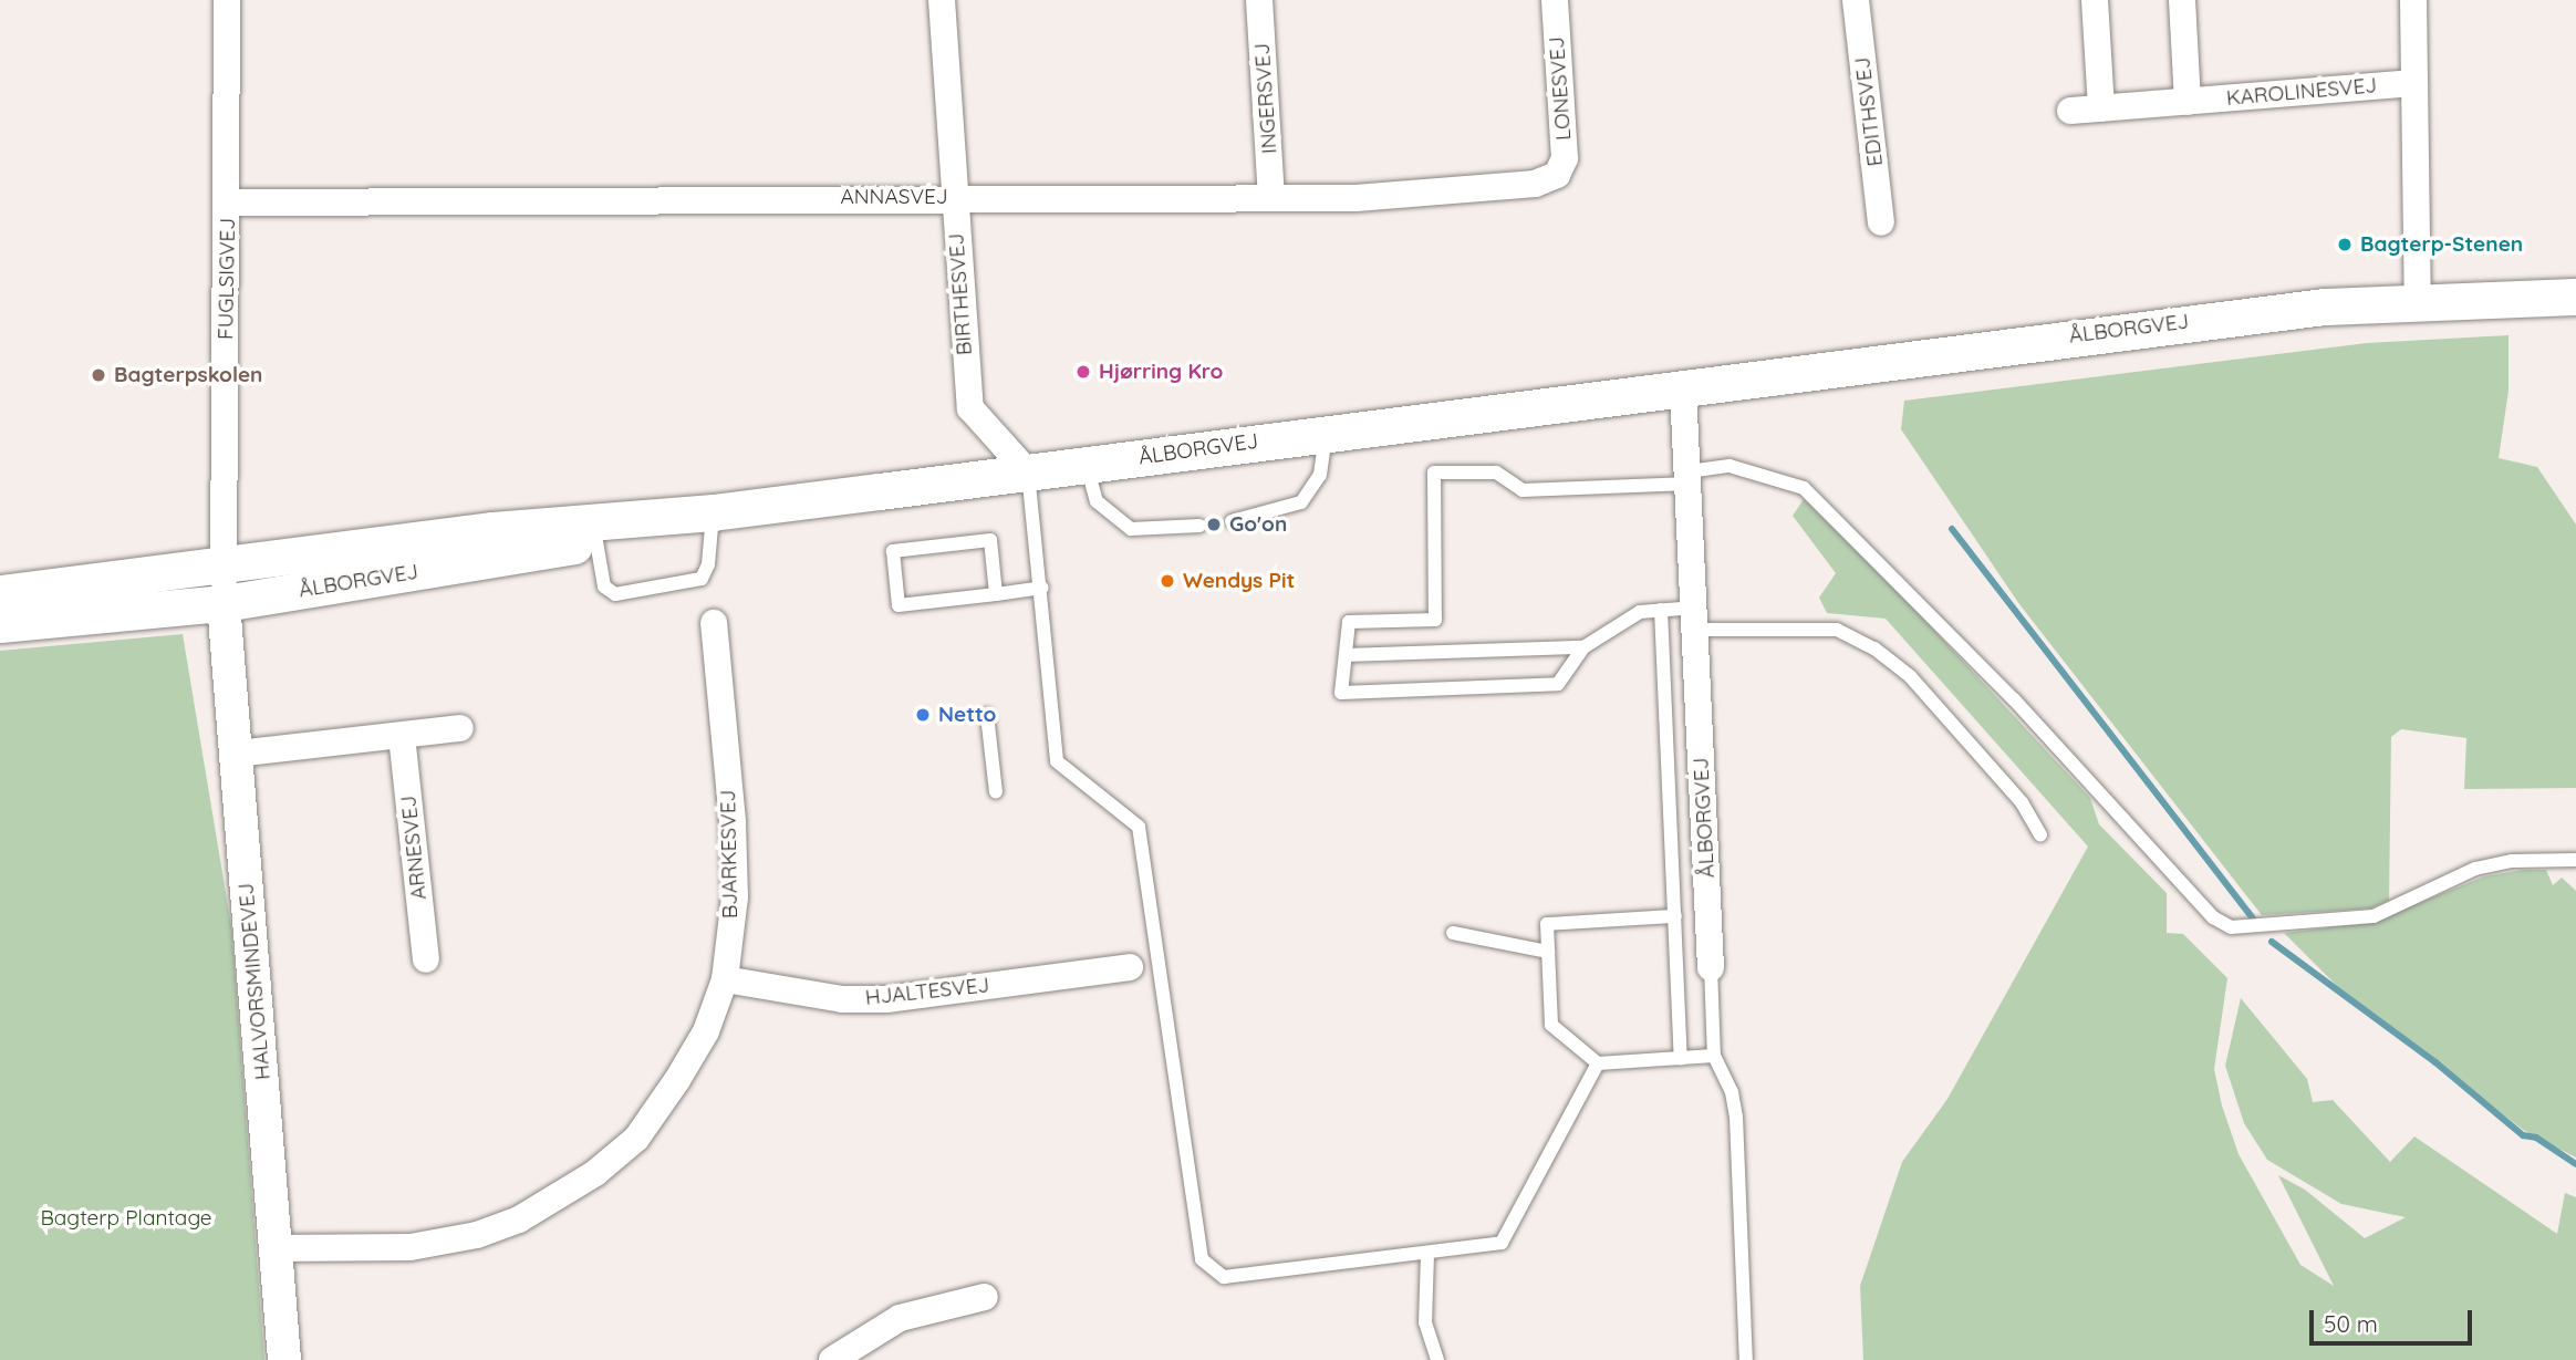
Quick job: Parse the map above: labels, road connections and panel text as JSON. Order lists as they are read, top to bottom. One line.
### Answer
{"streets":{"main road":["ÅLBORGVEJ"],"street":["LONESVEJ","KAROLINESVEJ","INGERSVEJ","EDITHSVEJ","ANNASVEJ","FUGLSIGVEJ","BIRTHESVEJ","ARNESVEJ","BJARKESVEJ","HALVORSMINDEVEJ","HJALTESVEJ"]},"crossings":[["LONESVEJ","ANNASVEJ"],["INGERSVEJ","ANNASVEJ"],["ANNASVEJ","FUGLSIGVEJ"],["ANNASVEJ","BIRTHESVEJ"],["FUGLSIGVEJ","ÅLBORGVEJ"],["FUGLSIGVEJ","HALVORSMINDEVEJ"],["BIRTHESVEJ","ÅLBORGVEJ"],["ÅLBORGVEJ","HALVORSMINDEVEJ"],["BJARKESVEJ","HALVORSMINDEVEJ"],["BJARKESVEJ","HJALTESVEJ"]],"parks":["Bagterp Plantage"],"places":["Bagterp-Stenen","Hjørring Kro","Bagterpskolen","Go'on","Wendys Pit","Netto"],"scale_bar":"50 m"}
